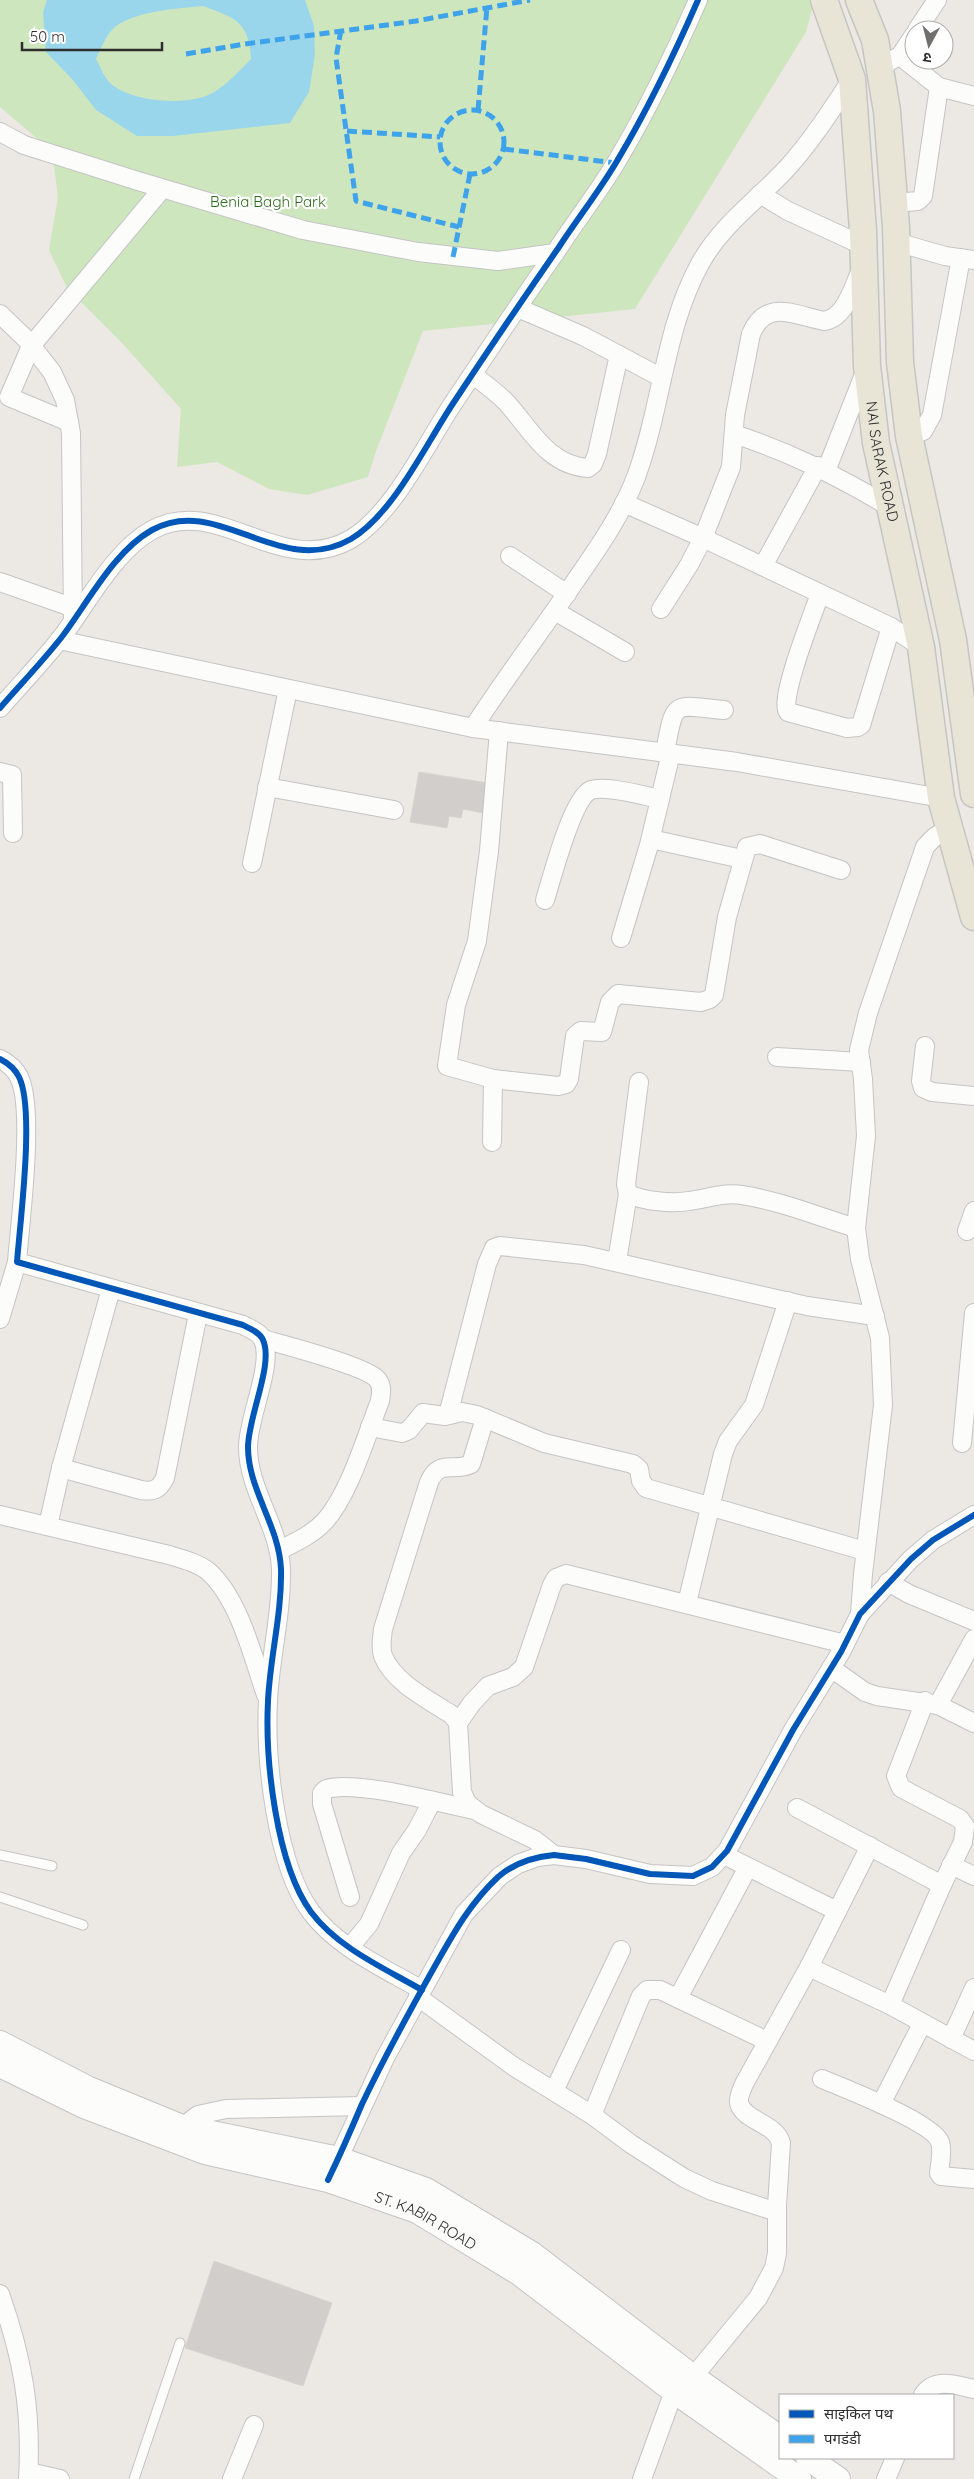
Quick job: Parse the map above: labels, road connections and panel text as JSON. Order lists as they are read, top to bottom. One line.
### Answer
{"streets":{"main road":["NAI SARAK ROAD","ST. KABIR ROAD"]},"parks":["Benia Bagh Park"],"legend":["साइकिल पथ","पगडंडी"],"scale_bar":"50 m","north":"bottom"}
